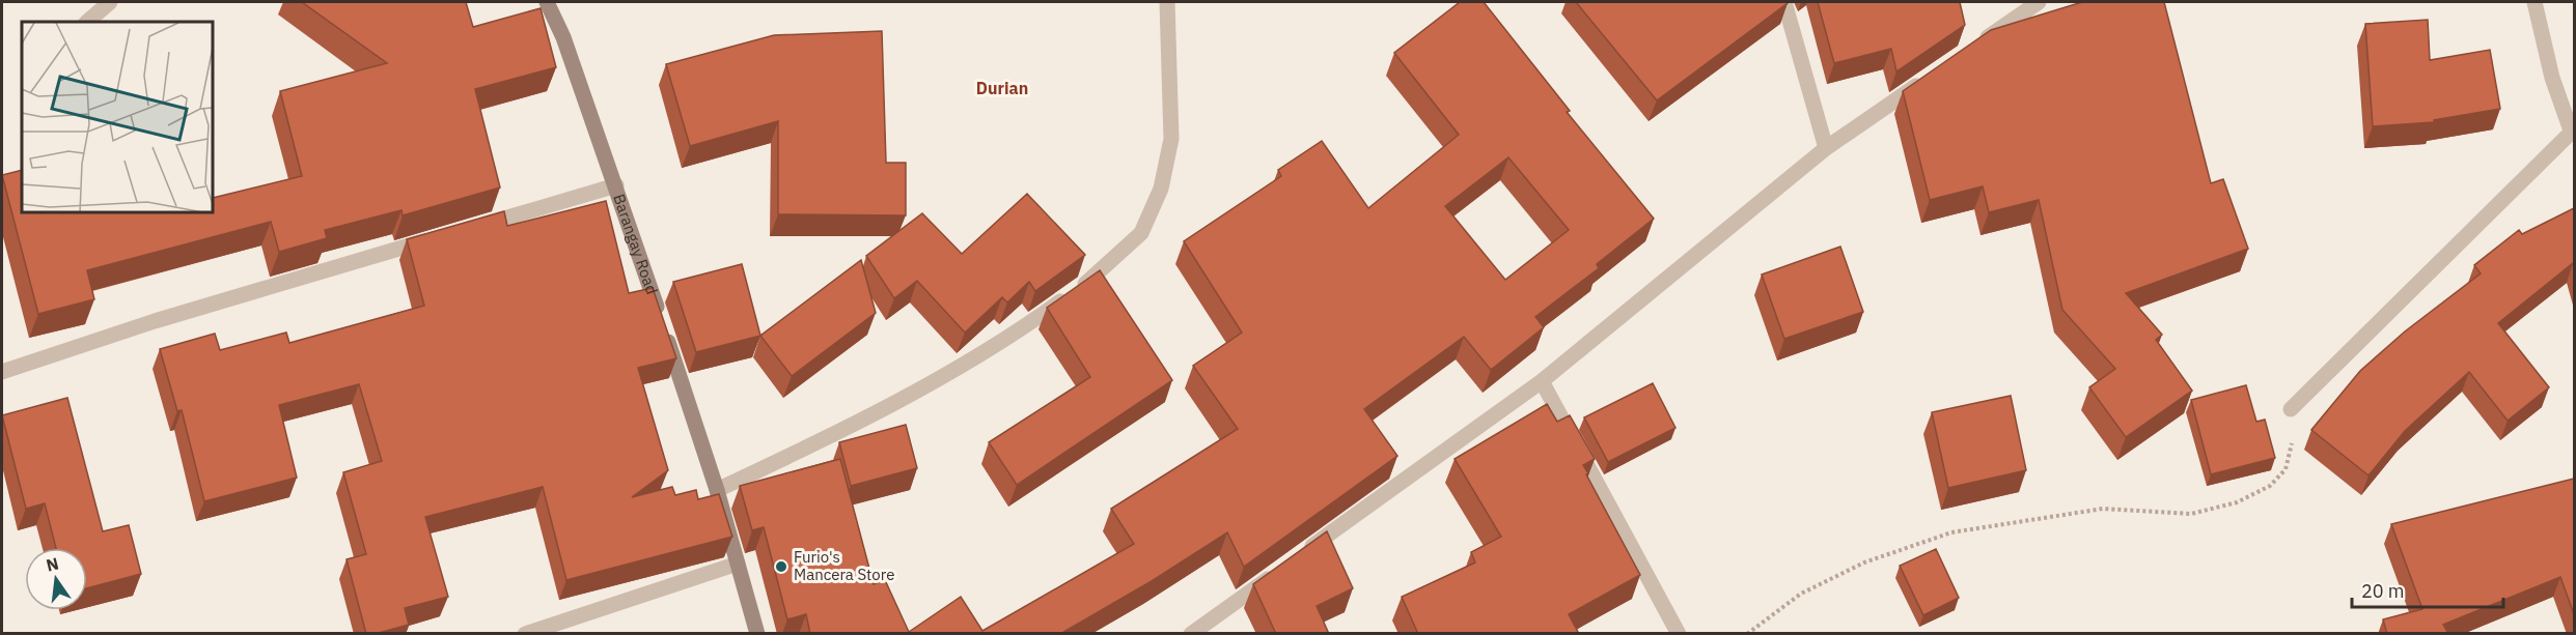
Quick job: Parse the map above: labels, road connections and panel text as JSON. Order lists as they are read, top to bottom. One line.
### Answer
{"streets":{"street":["Barangay Road"]},"districts":["Durian"],"places":["Furio's Mancera Store"],"scale_bar":"20 m","north":"top"}
